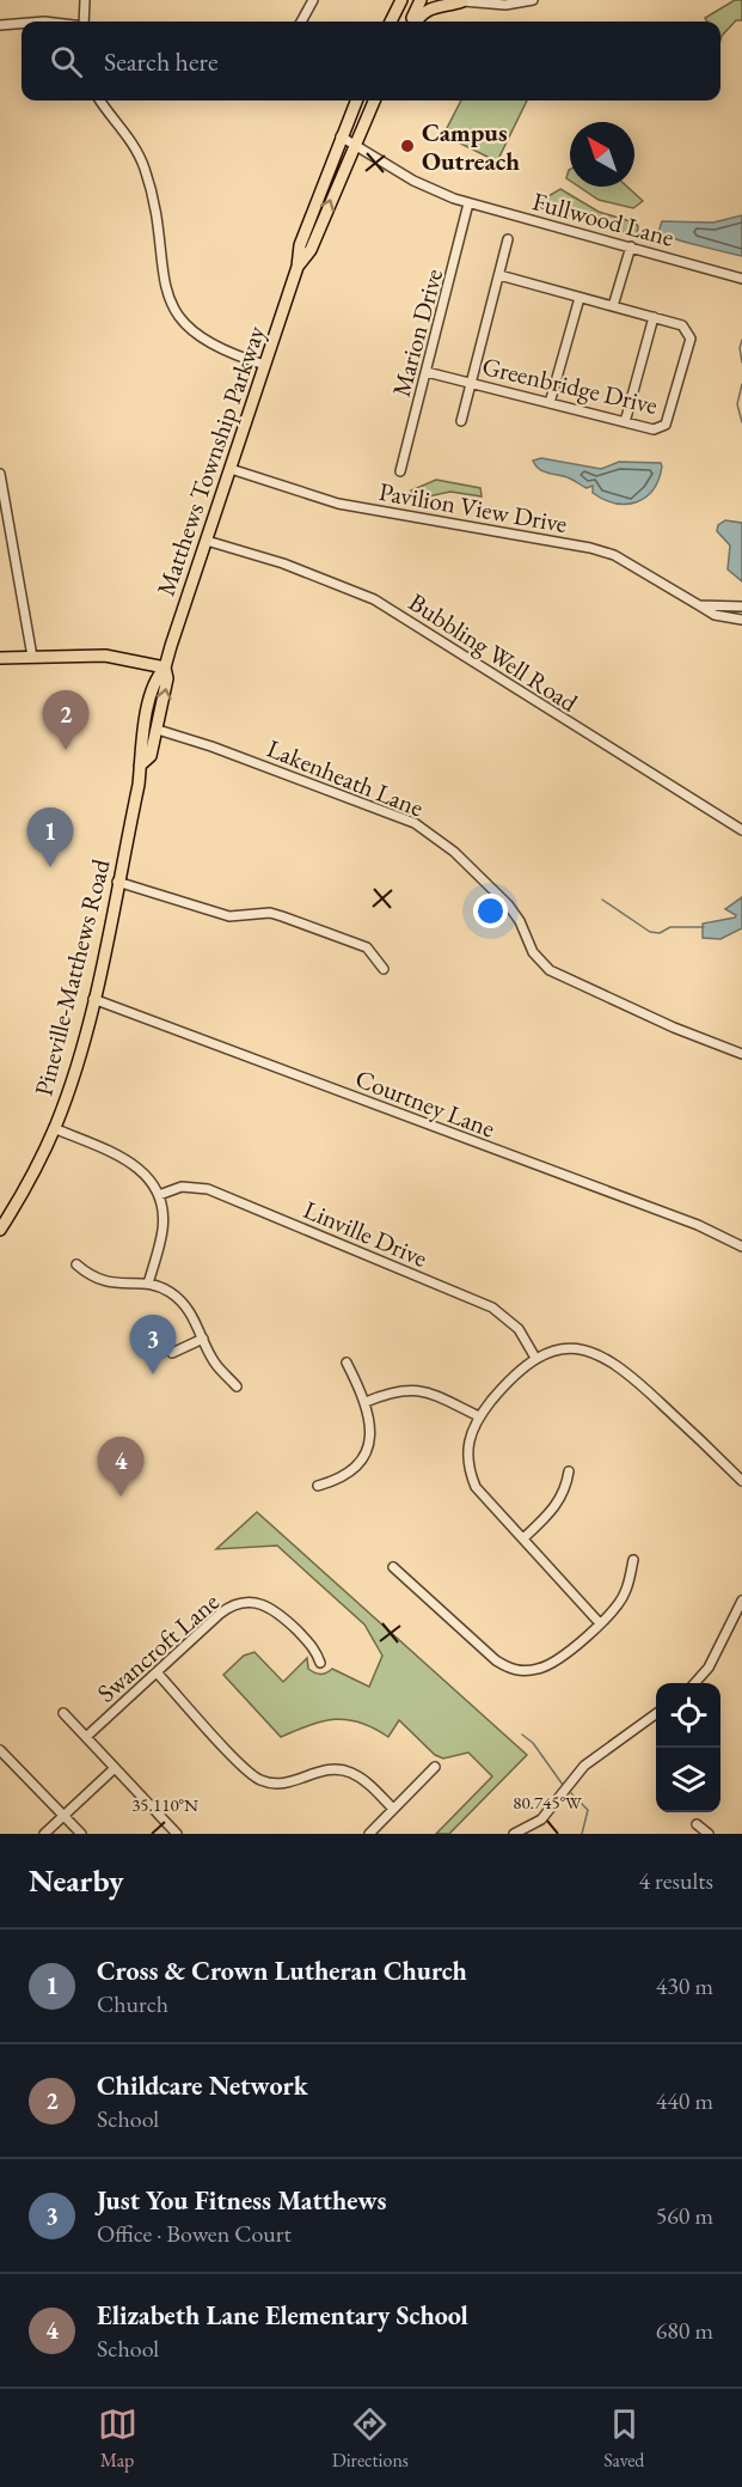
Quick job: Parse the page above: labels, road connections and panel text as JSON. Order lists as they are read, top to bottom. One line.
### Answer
{"streets":{"main road":["Matthews Township Parkway","Pineville-Matthews Road"],"street":["Fullwood Lane","Marion Drive","Greenbridge Drive","Pavilion View Drive","Bubbling Well Road","Lakenheath Lane","Courtney Lane","Linville Drive","Swancroft Lane"]},"crossings":[["Fullwood Lane","Marion Drive"],["Fullwood Lane","Matthews Township Parkway"],["Marion Drive","Greenbridge Drive"],["Matthews Township Parkway","Pavilion View Drive"],["Matthews Township Parkway","Bubbling Well Road"],["Matthews Township Parkway","Pineville-Matthews Road"],["Lakenheath Lane","Pineville-Matthews Road"],["Pineville-Matthews Road","Courtney Lane"]],"places":["Campus Outreach"],"north":"top left","page":{"search":"Search here","pins":["2","1","3","4"],"heading":["Nearby","4 results"],"list":[{"mark":"1","name":"Cross & Crown Lutheran Church","note":"Church","value":"430 m"},{"mark":"2","name":"Childcare Network","note":"School","value":"440 m"},{"mark":"3","name":"Just You Fitness Matthews","note":"Office · Bowen Court","value":"560 m"},{"mark":"4","name":"Elizabeth Lane Elementary School","note":"School","value":"680 m"}],"nav":["Map","Directions","Saved"]},"coordinates":["80.745°W","35.110°N"]}
